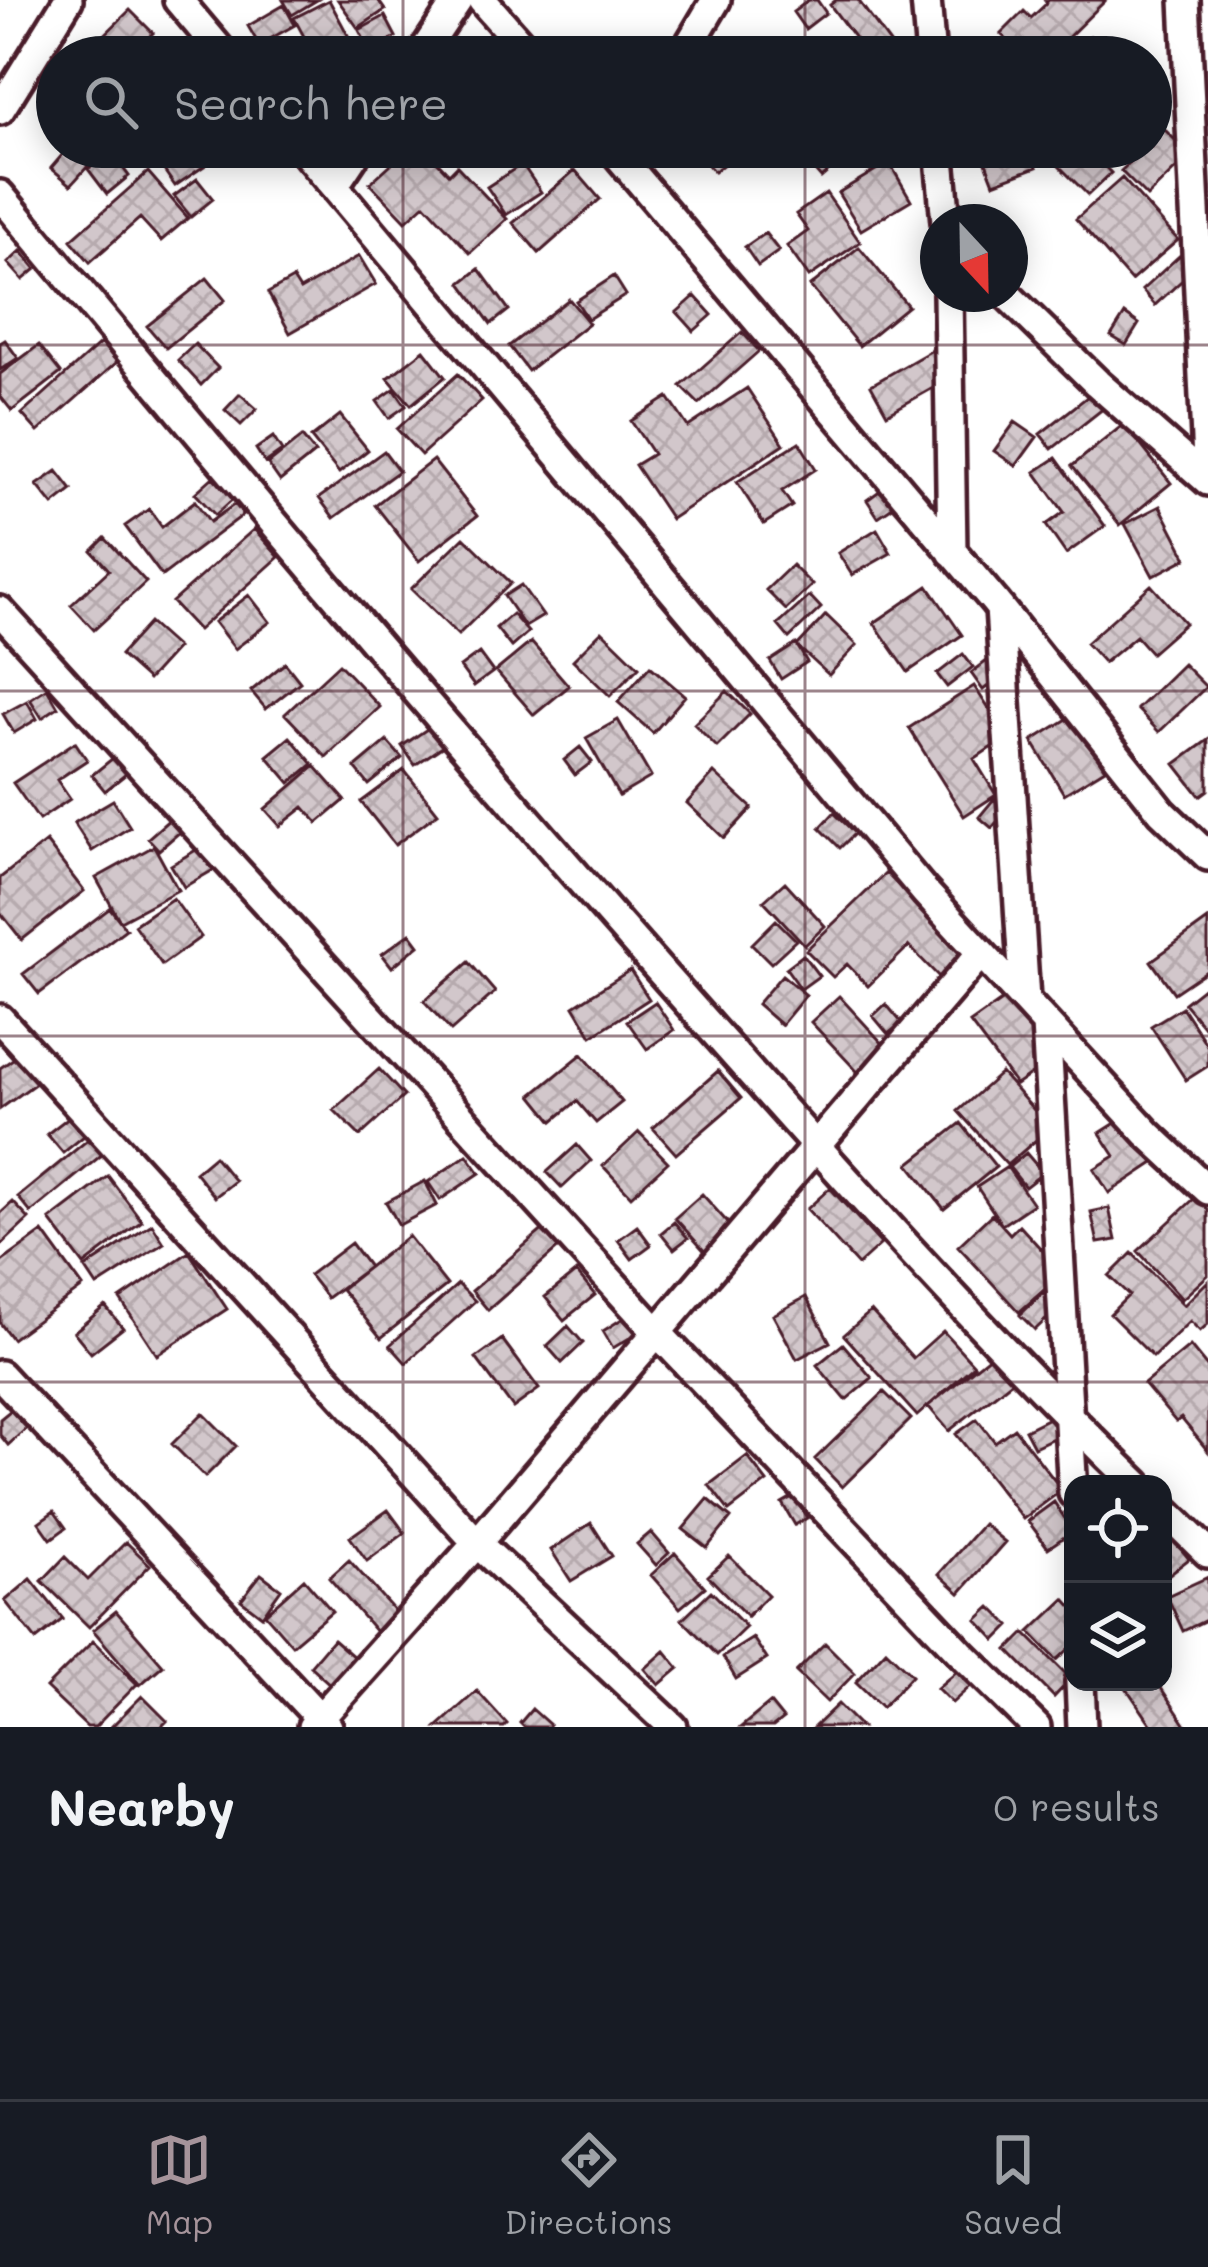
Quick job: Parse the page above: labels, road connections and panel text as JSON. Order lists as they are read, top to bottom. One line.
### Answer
{"north":"bottom","page":{"search":"Search here","heading":["Nearby","0 results"],"nav":["Map","Directions","Saved"]}}
